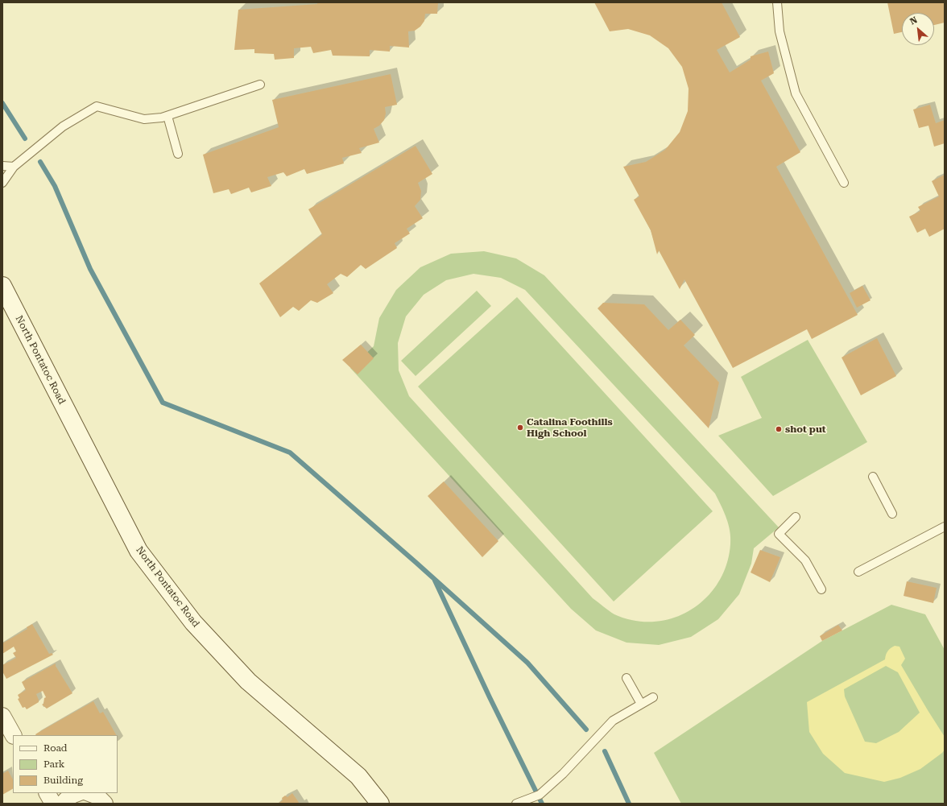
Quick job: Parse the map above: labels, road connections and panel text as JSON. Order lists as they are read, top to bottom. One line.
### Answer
{"streets":{"street":["North Pontatoc Road"]},"places":["Catalina Foothills High School","shot put"],"legend":["Road","Park","Building"],"north":"top left"}
